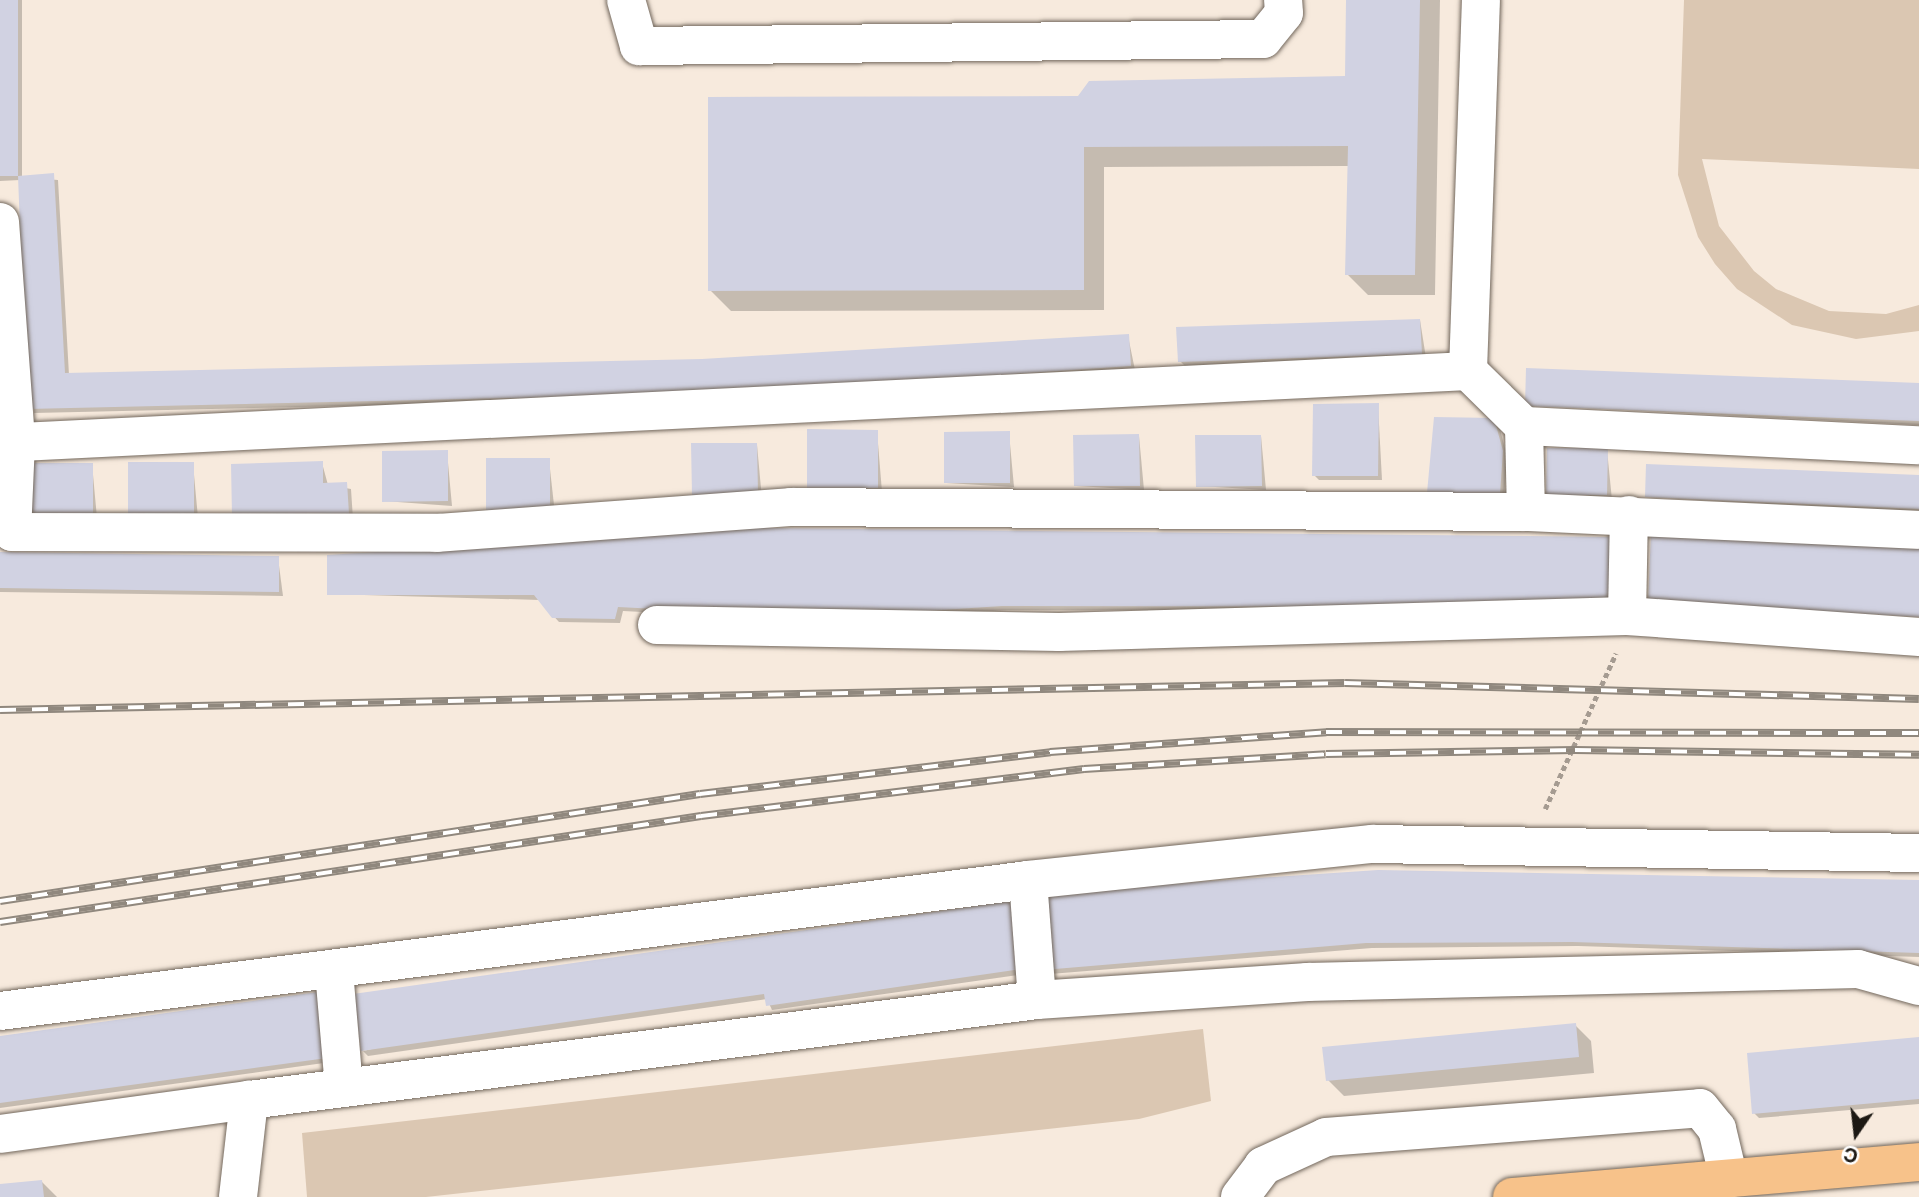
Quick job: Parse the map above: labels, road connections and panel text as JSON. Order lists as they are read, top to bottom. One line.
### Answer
{"north":"bottom"}
